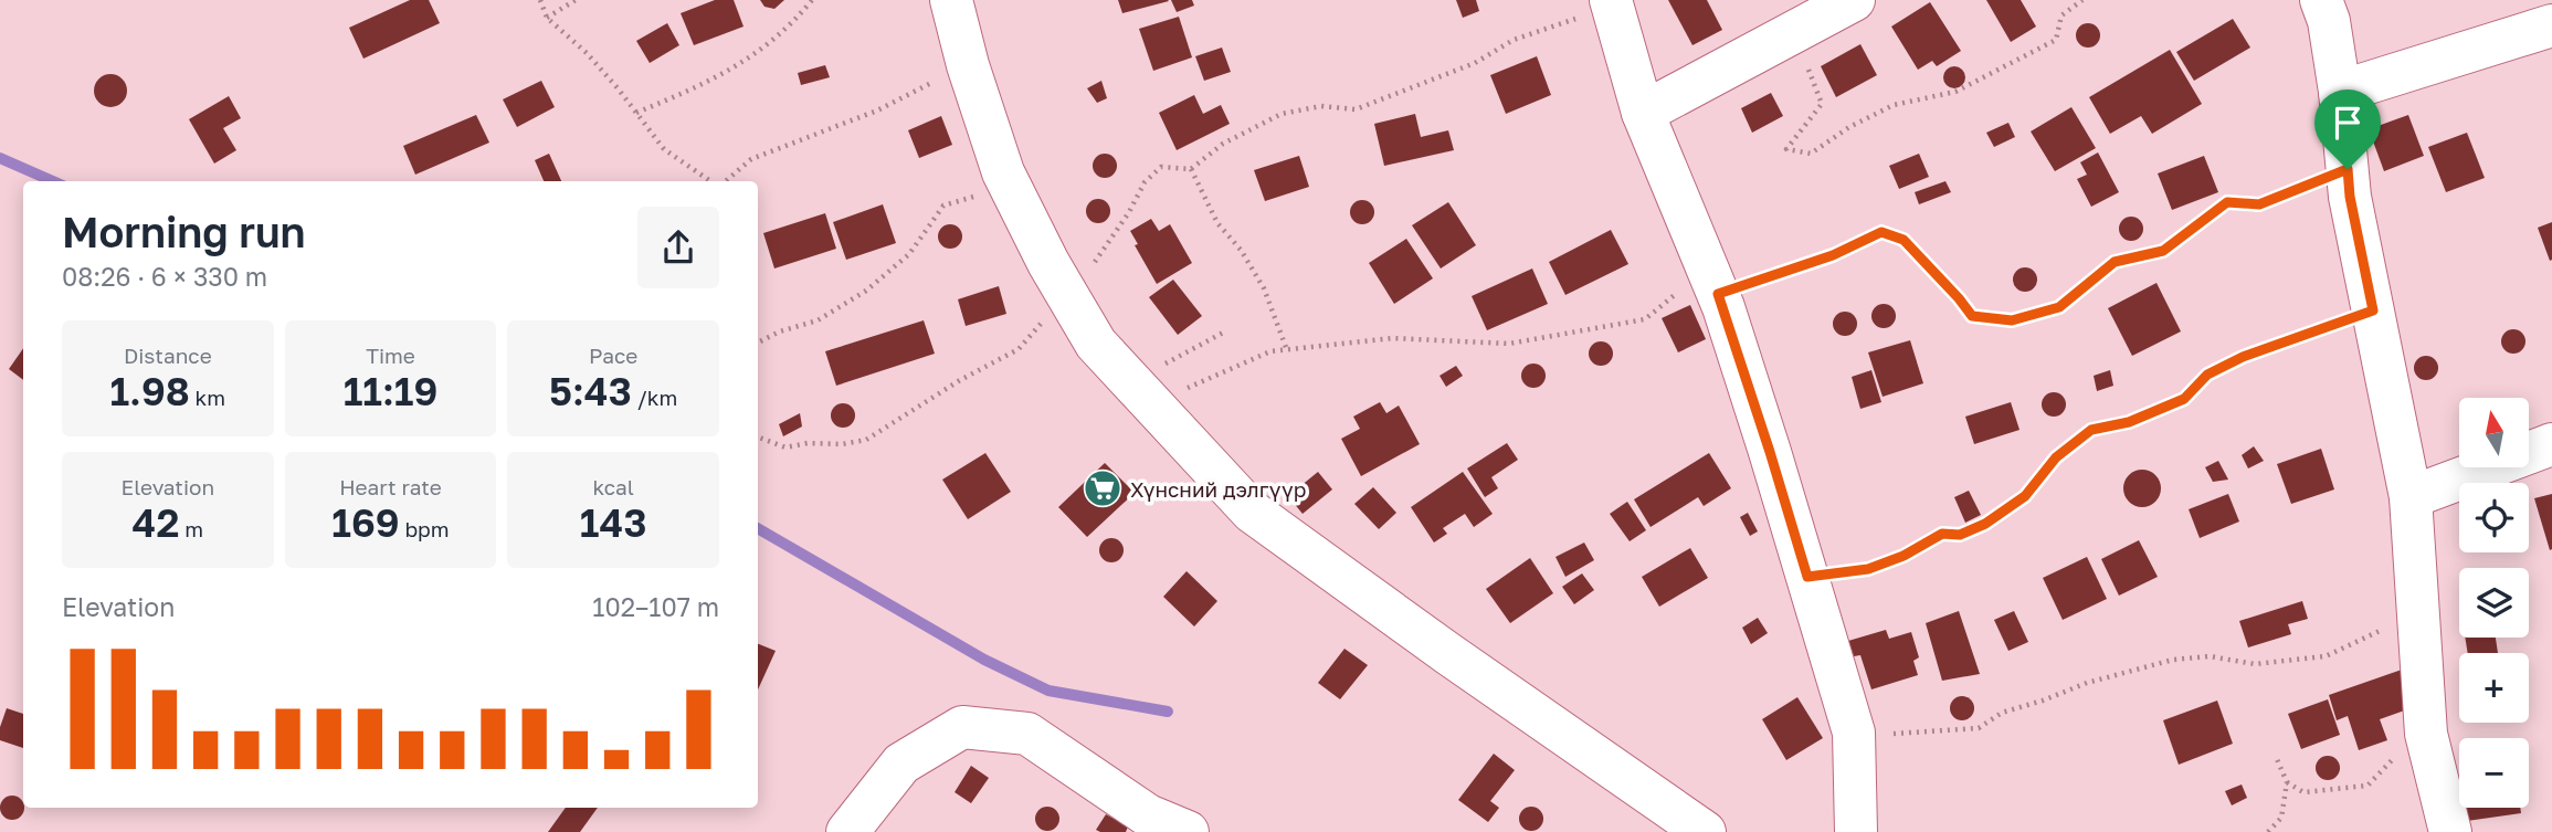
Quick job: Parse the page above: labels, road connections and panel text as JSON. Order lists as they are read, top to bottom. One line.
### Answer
{"places":{"supermarket":["Хүнсний дэлгүүр"]},"north":"top","page":{"heading":["Morning run","08:26 · 6 × 330 m"],"stats":[["Distance","1.98 km"],["Time","11:19"],["Pace","5:43 /km"],["Elevation","42 m"],["Heart rate","169 bpm"],["kcal","143"]],"map_buttons":["+","−"],"chart":["Elevation","102–107 m"]}}
